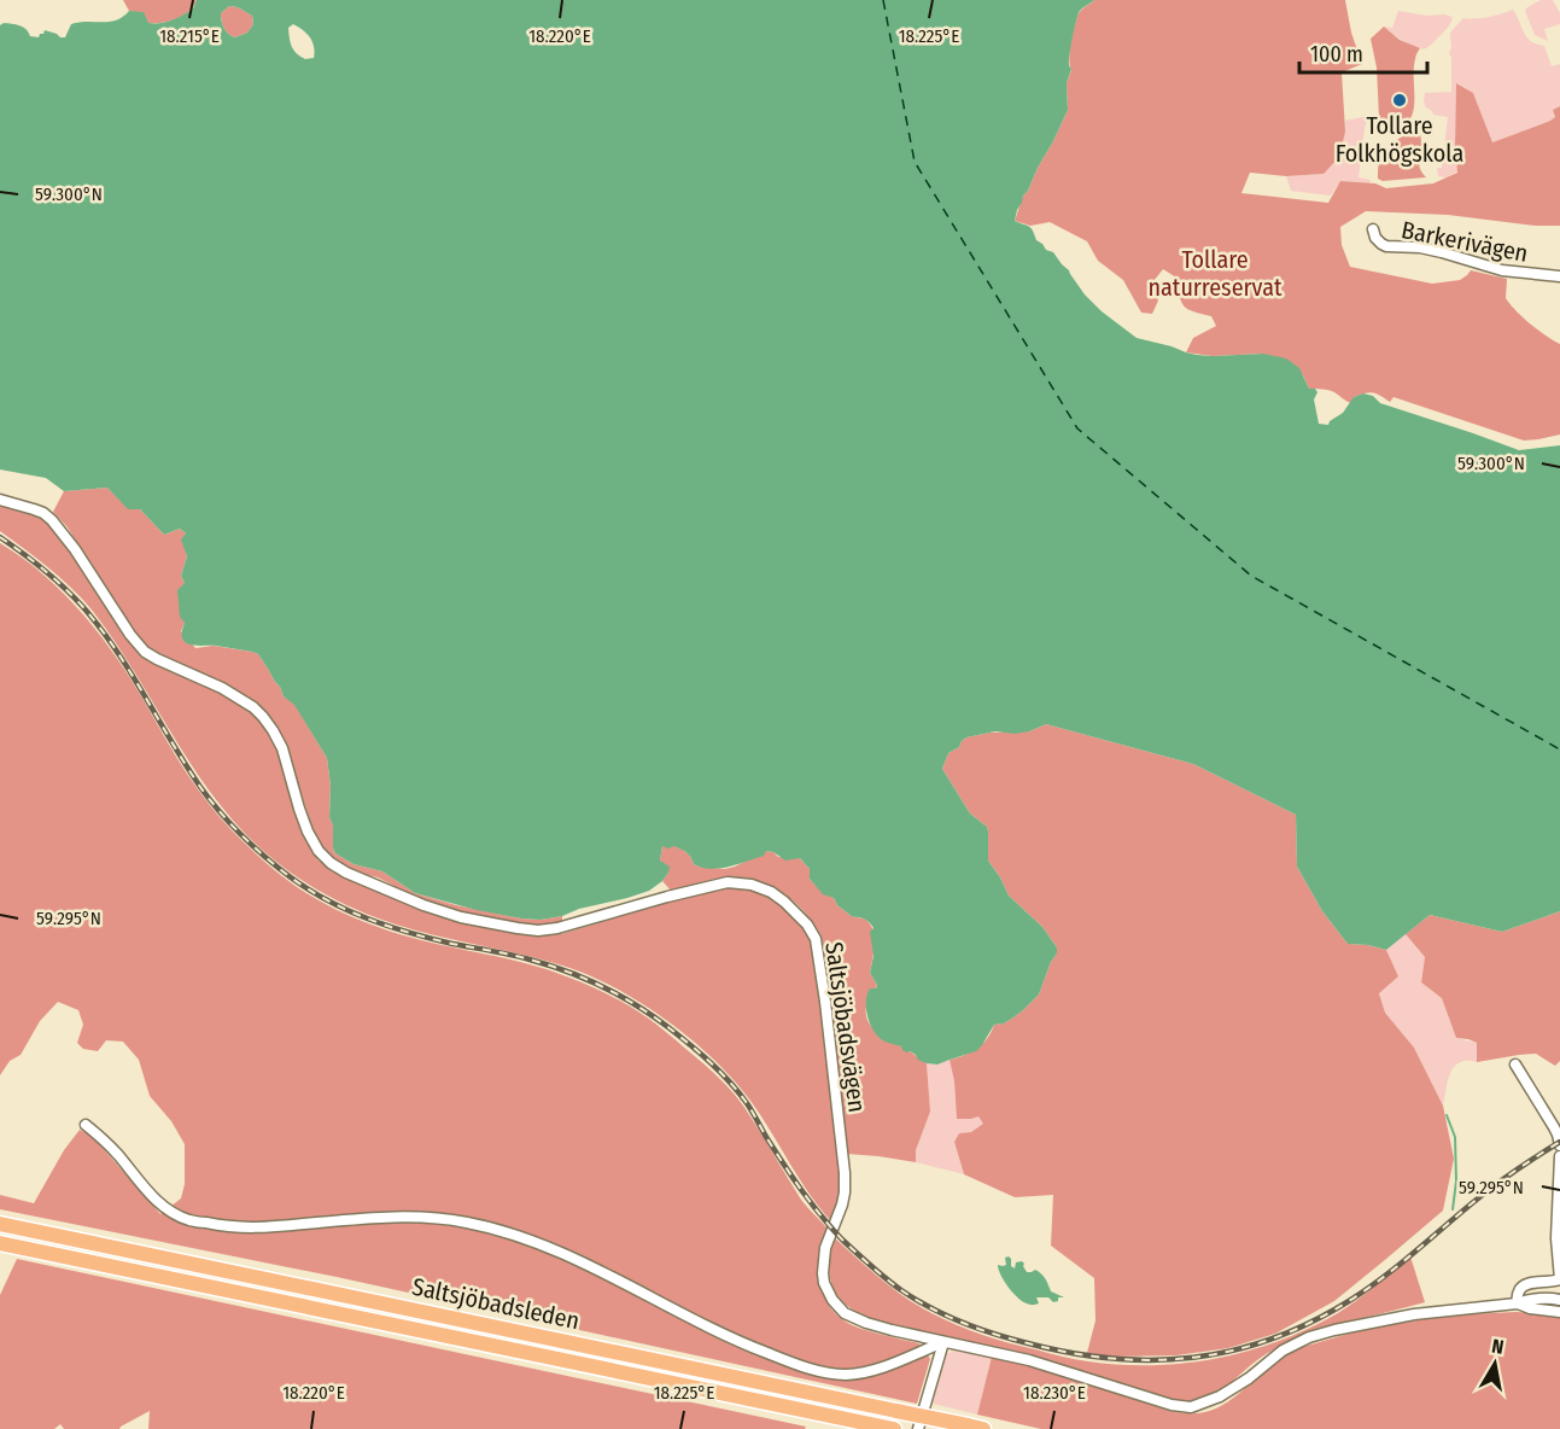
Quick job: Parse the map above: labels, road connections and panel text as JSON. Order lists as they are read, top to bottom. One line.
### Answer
{"streets":{"highway":["Saltsjöbadsleden"],"street":["Barkerivägen","Saltsjöbadsvägen"]},"parks":["Tollare naturreservat"],"places":["Tollare Folkhögskola"],"scale_bar":"100 m","north":"top","coordinates":["18.215°E","18.220°E","18.225°E","59.300°N","59.295°N","18.230°E"]}
